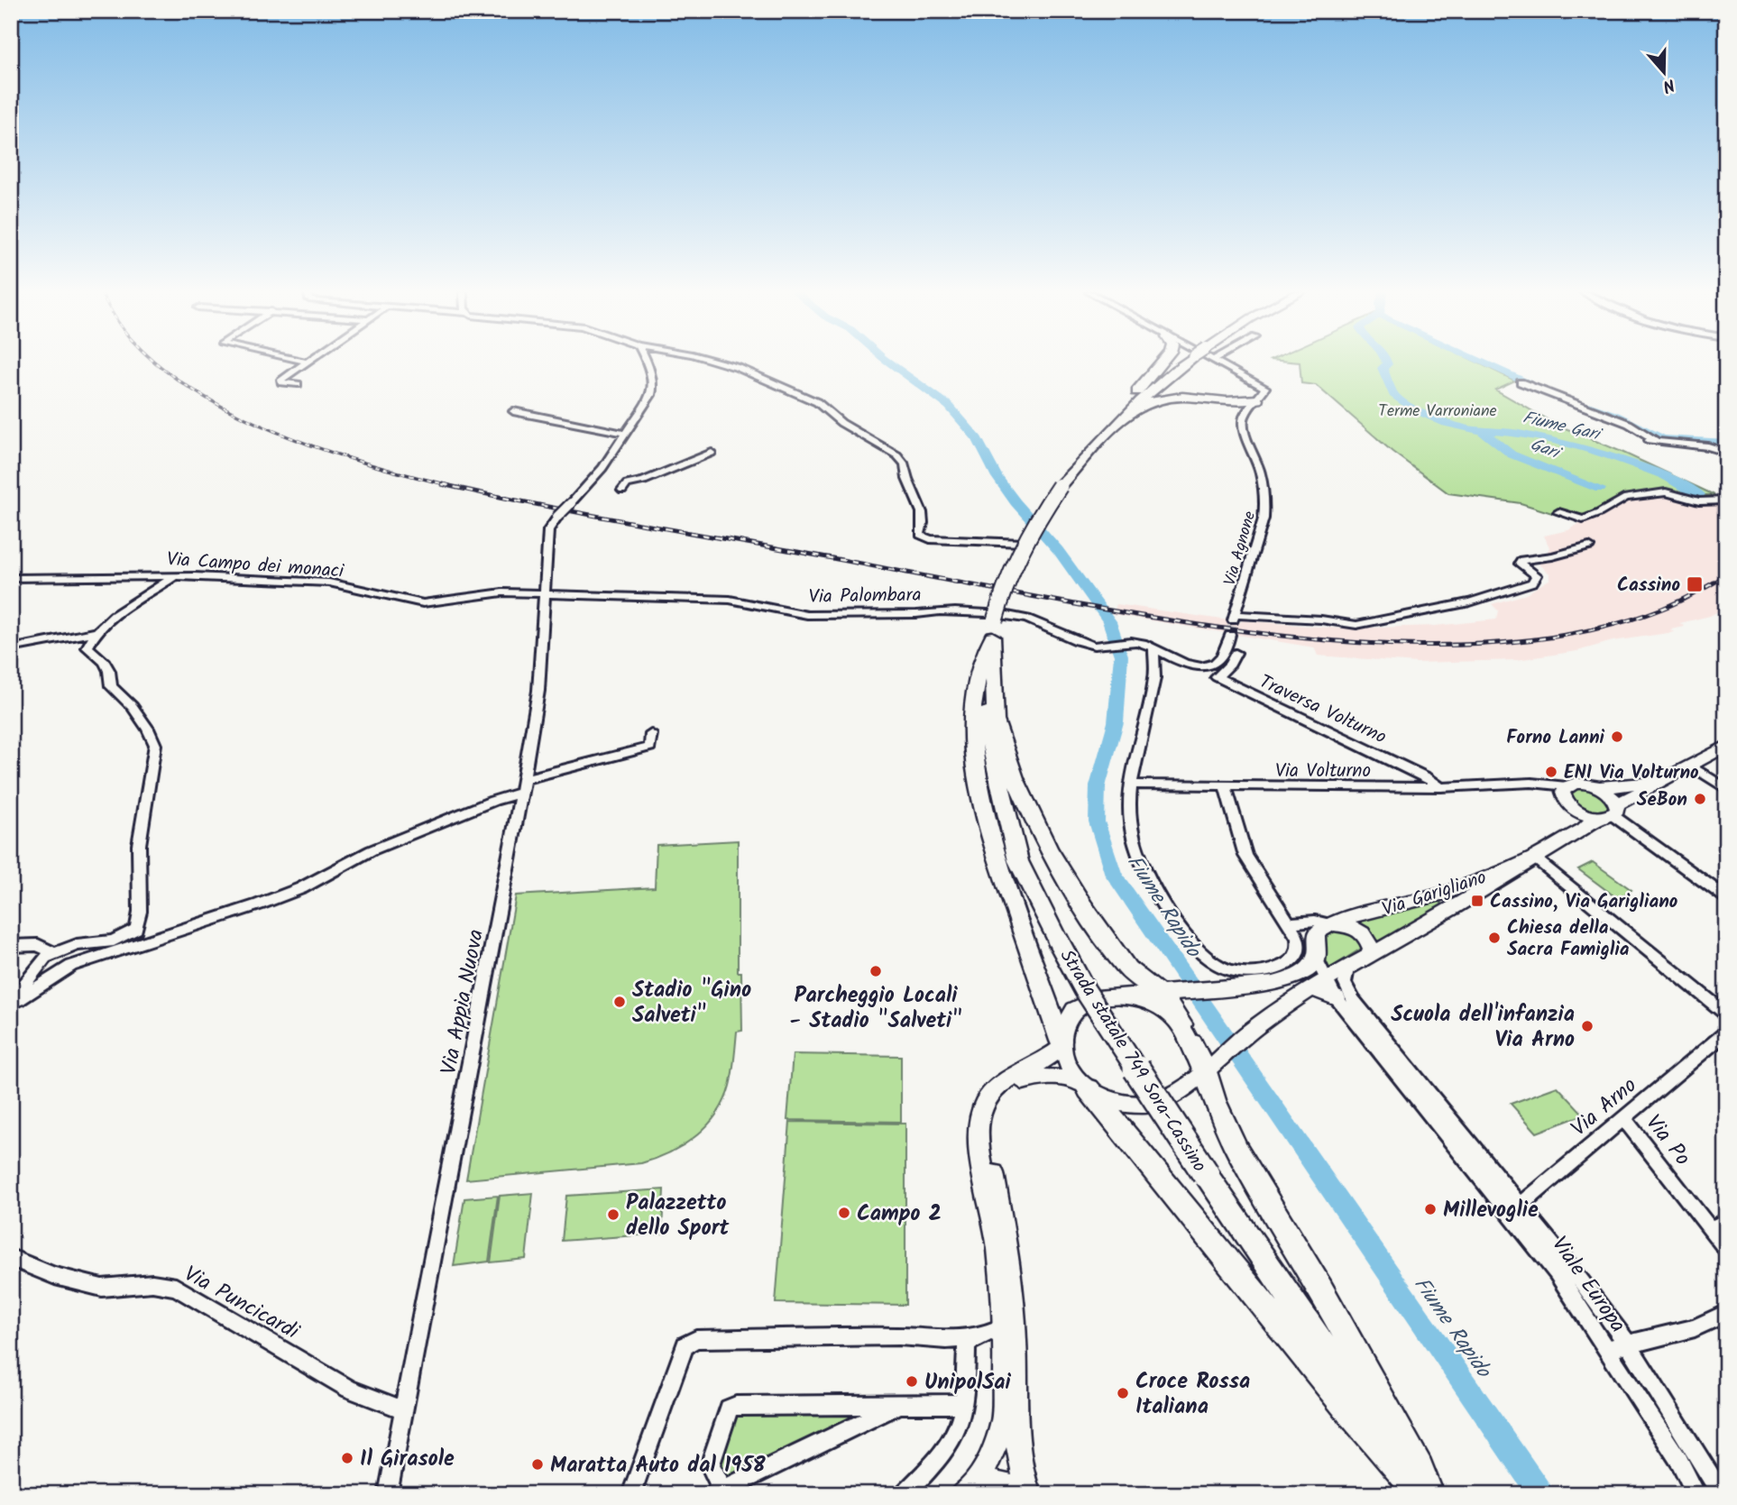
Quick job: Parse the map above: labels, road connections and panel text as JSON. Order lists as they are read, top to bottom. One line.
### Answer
{"streets":{"highway":["Strada statale 749 Sora-Cassino"],"main road":["Via Garigliano"],"street":["Via Agnone","Via Campo dei monaci","Via Palombara","Traversa Volturno","Via Volturno","Via Appia Nuova","Via Arno","Via Po","Viale Europa","Via Puncicardi"]},"crossings":[["Via Campo dei monaci","Via Palombara"],["Via Campo dei monaci","Via Appia Nuova"],["Via Palombara","Via Appia Nuova"],["Traversa Volturno","Via Volturno"],["Via Volturno","Via Garigliano"],["Via Garigliano","Viale Europa"],["Via Appia Nuova","Via Puncicardi"],["Via Arno","Via Po"],["Via Arno","Viale Europa"]],"water":["Fiume Gari","Gari","Fiume Rapido"],"parks":["Terme Varroniane"],"places":{"transit":["Cassino","Cassino, Via Garigliano"],"other":["Forno Lanni","ENI Via Volturno","SeBon","Chiesa della Sacra Famiglia","Parcheggio Locali - Stadio \"Salveti\"","Stadio \"Gino Salveti\"","Scuola dell'infanzia Via Arno","Millevoglie","Campo 2","Palazzetto dello Sport","UnipolSai","Croce Rossa Italiana","Il Girasole","Maratta Auto dal 1958"]},"north":"bottom"}
